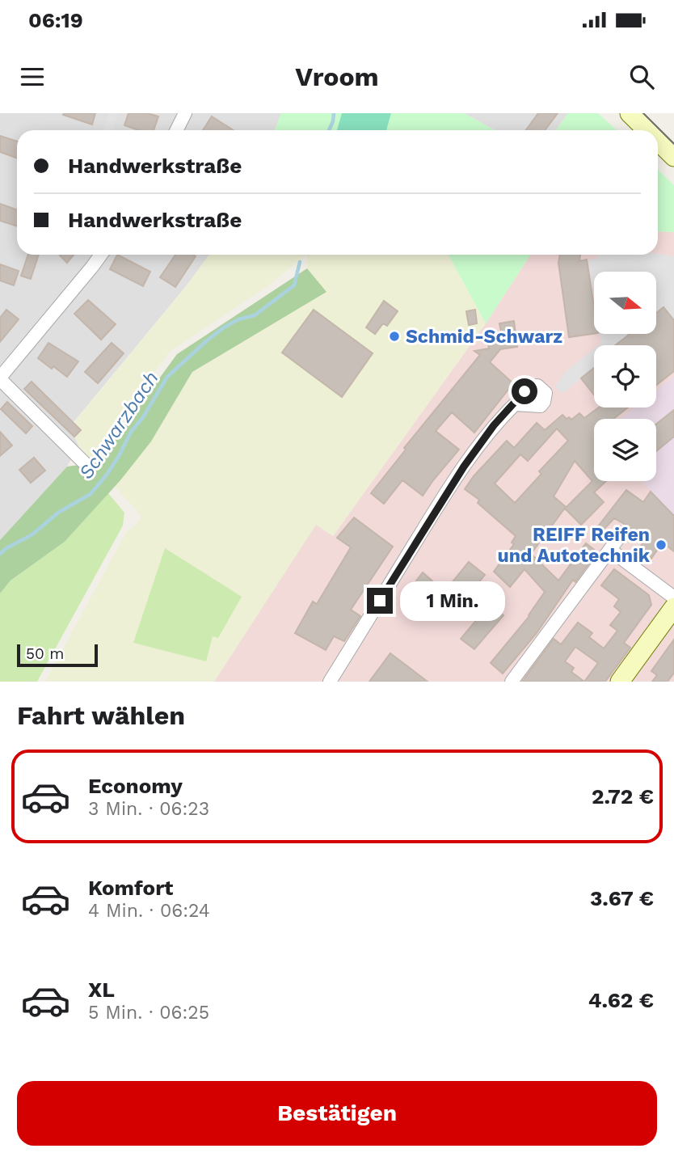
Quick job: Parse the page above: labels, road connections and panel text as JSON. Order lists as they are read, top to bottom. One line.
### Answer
{"water":["Schwarzbach"],"places":["Schmid-Schwarz","REIFF Reifen und Autotechnik"],"scale_bar":"50 m","north":"right","page":{"status":"06:19","header":"Vroom","banner":["Handwerkstraße","Handwerkstraße"],"bubble":"1 Min.","scale":"50 m","heading":"Fahrt wählen","list":[{"name":"Economy","note":"3 Min. · 06:23","value":"2.72 €"},{"name":"Komfort","note":"4 Min. · 06:24","value":"3.67 €"},{"name":"XL","note":"5 Min. · 06:25","value":"4.62 €"}],"buttons":"Bestätigen"}}
